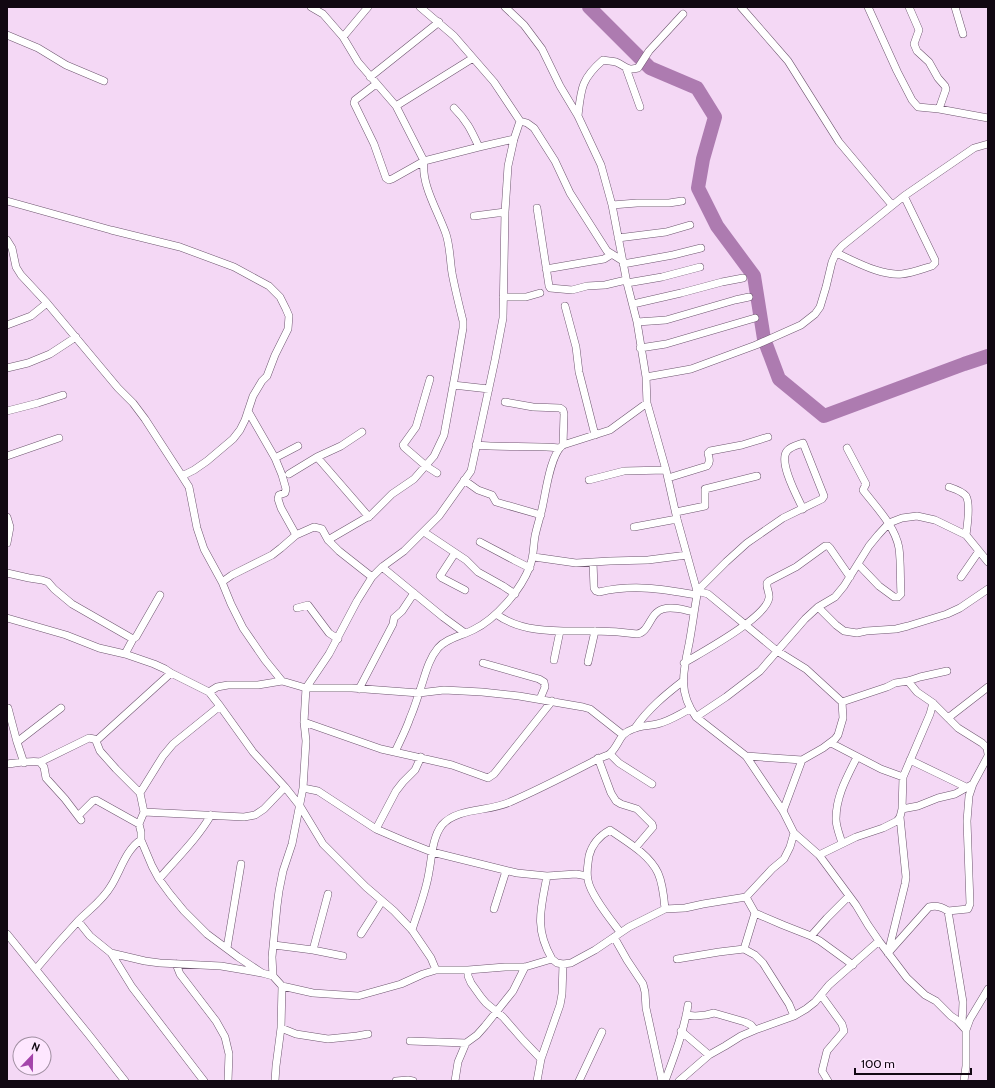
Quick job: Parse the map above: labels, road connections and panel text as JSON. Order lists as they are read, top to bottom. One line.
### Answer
{"scale_bar":"100 m","north":"top"}
